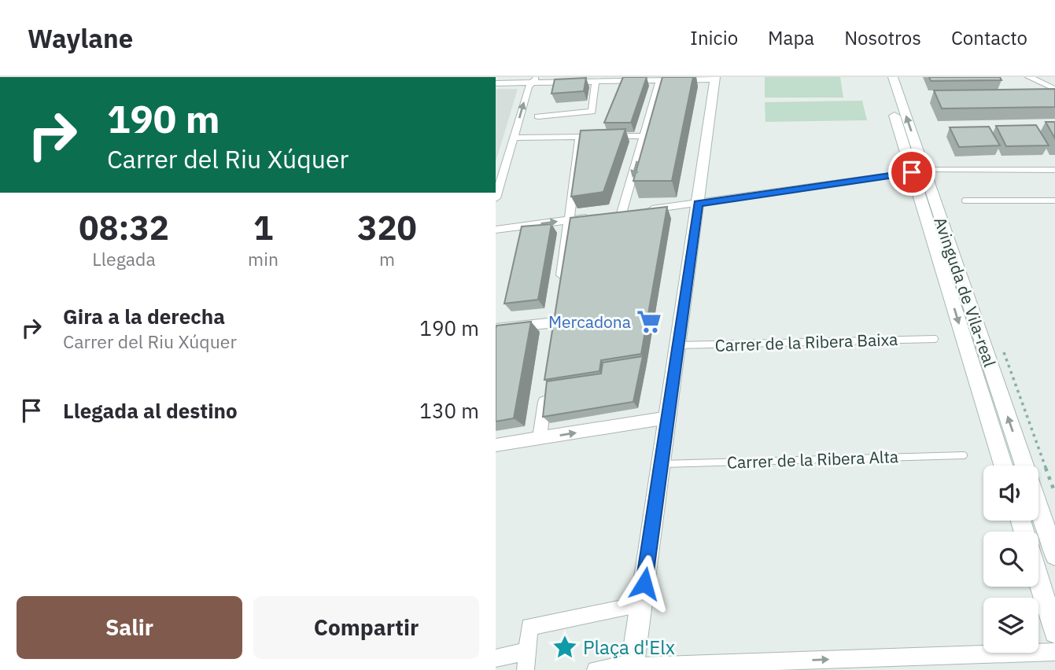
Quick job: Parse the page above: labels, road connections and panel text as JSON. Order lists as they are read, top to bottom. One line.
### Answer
{"streets":{"main road":["Avinguda de Vila-real"],"lane":["Carrer de la Ribera Baixa","Carrer de la Ribera Alta"]},"places":{"supermarket":["Mercadona"],"place":["Plaça d'Elx"]},"page":{"header":"Waylane","nav":["Inicio","Mapa","Nosotros","Contacto"],"turn":["190 m","Carrer del Riu Xúquer"],"eta":["08:32","Llegada","1","min","320","m"],"list":[{"name":"Gira a la derecha","note":"Carrer del Riu Xúquer","value":"190 m"},{"name":"Llegada al destino","value":"130 m"}],"buttons":["Salir","Compartir"]}}
